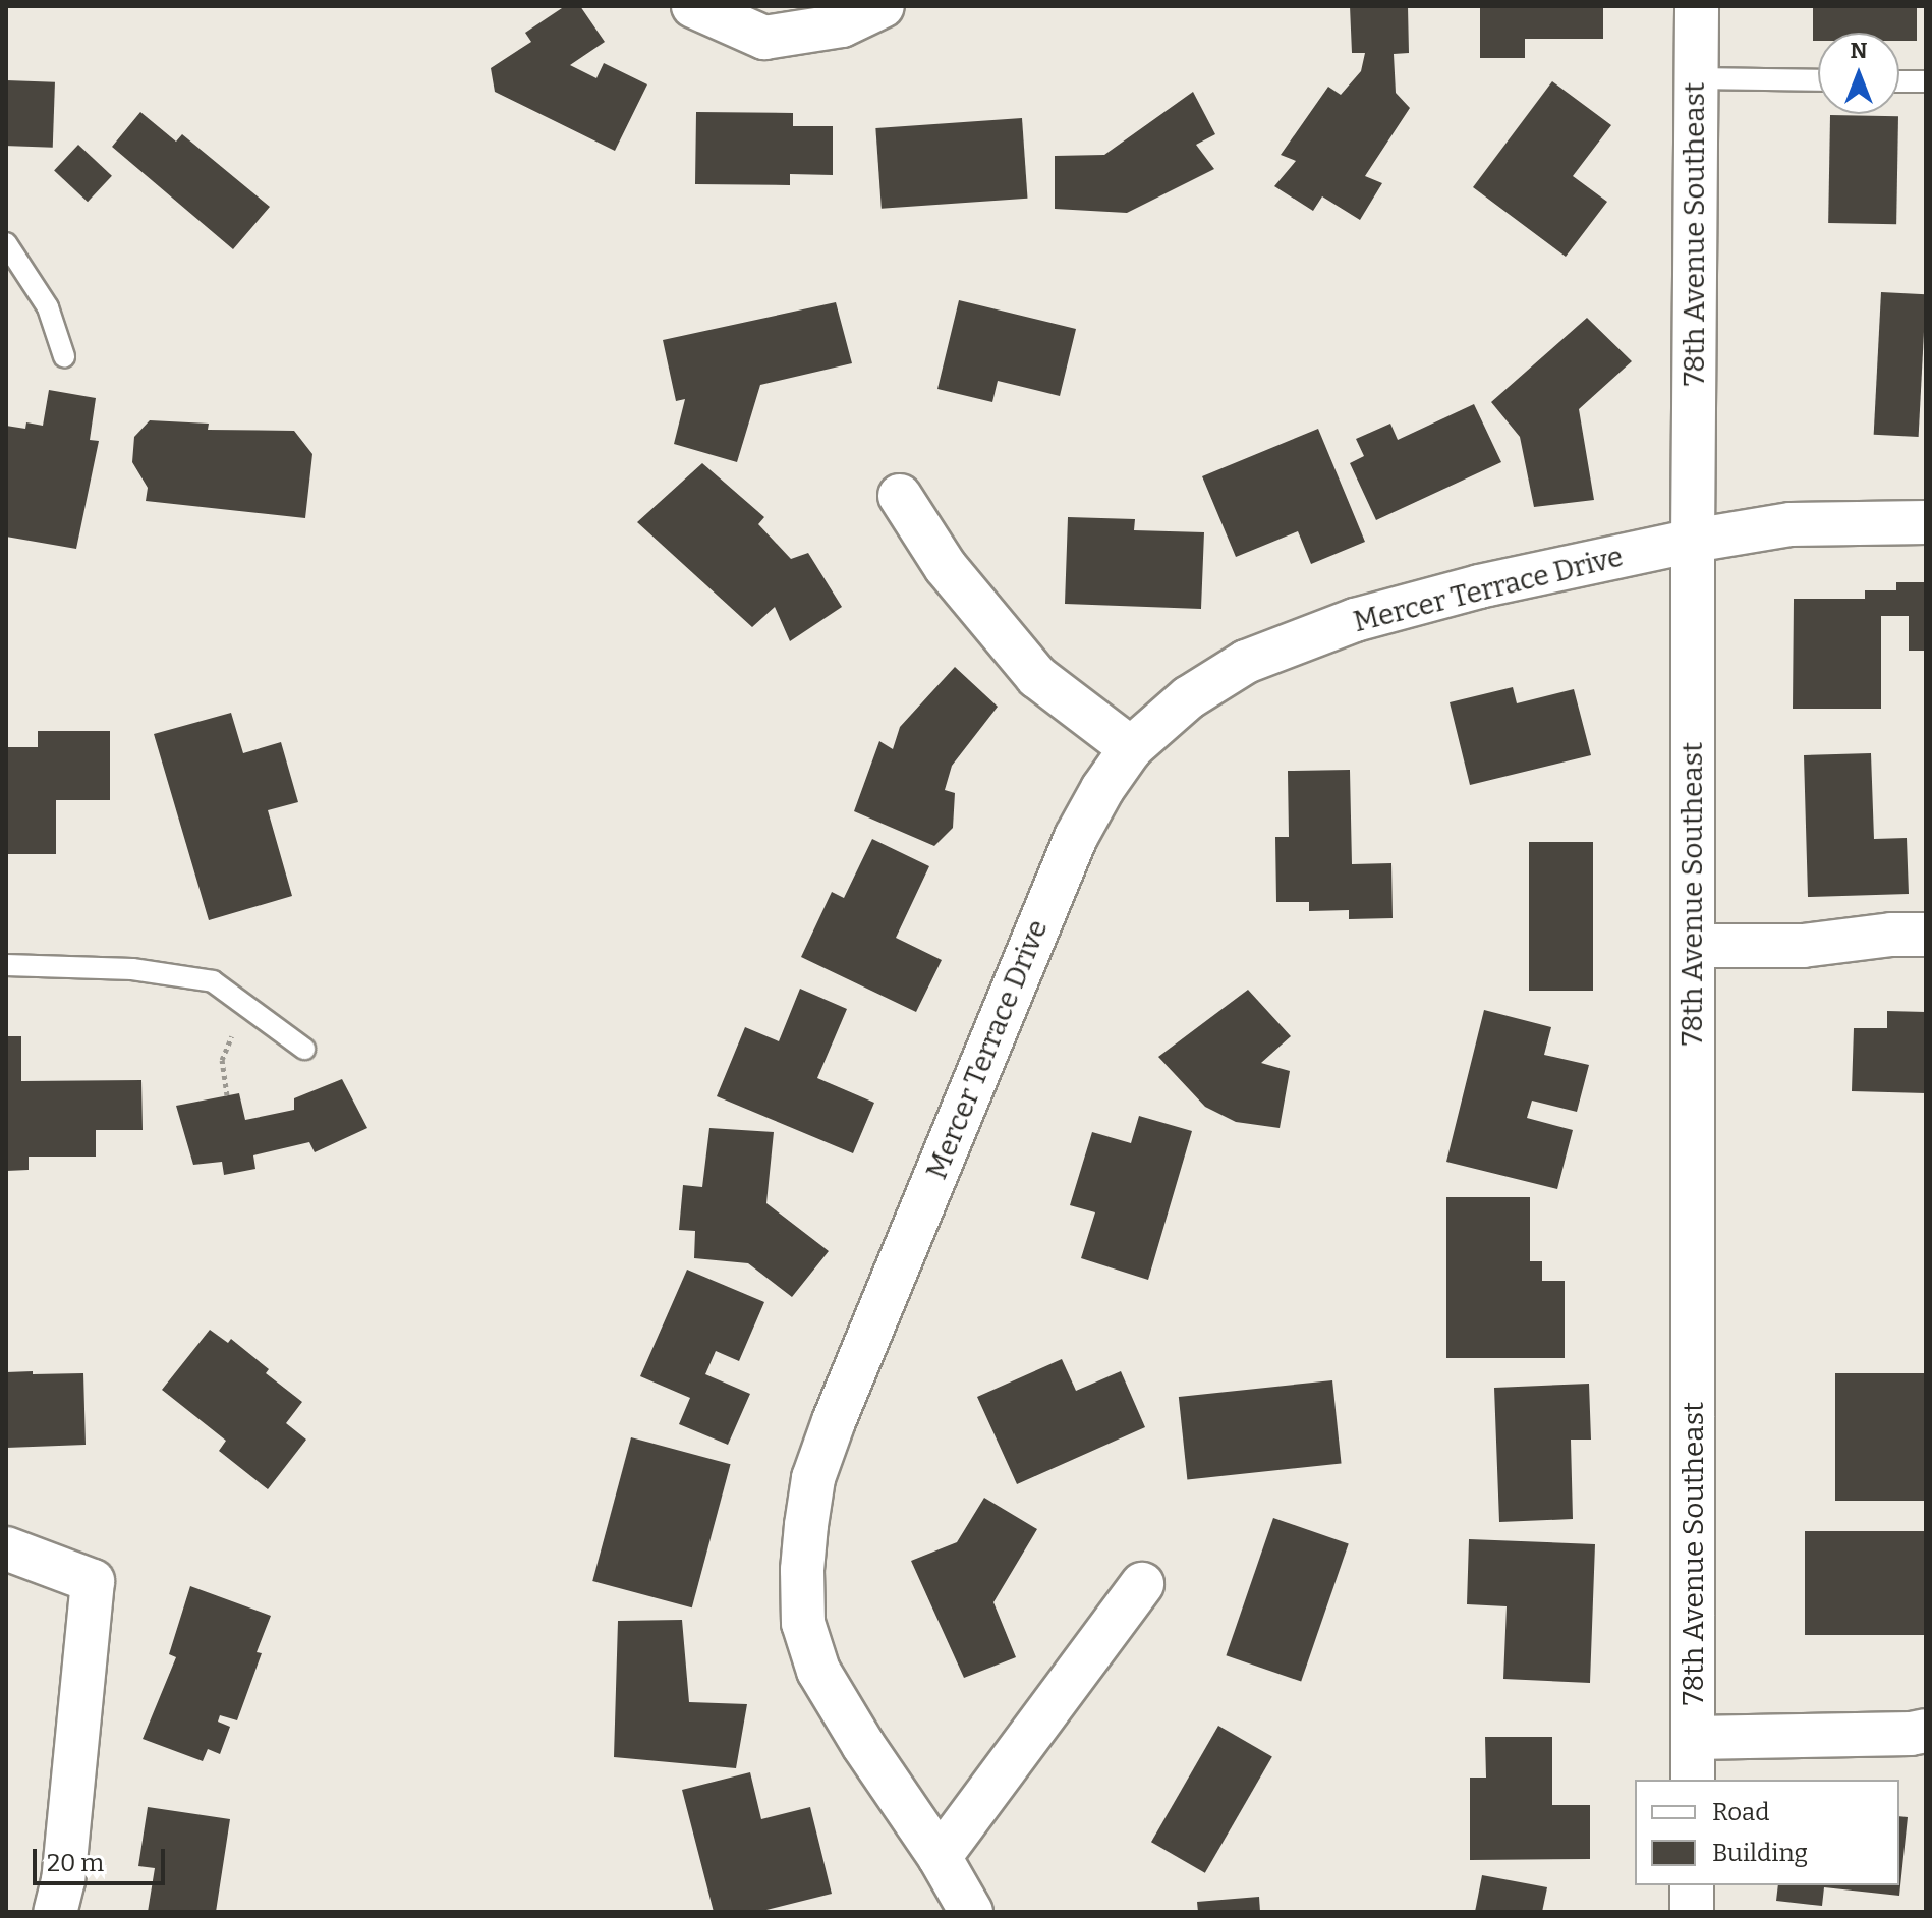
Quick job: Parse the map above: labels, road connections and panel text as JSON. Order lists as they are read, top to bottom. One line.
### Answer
{"streets":{"street":["78th Avenue Southeast","Mercer Terrace Drive"]},"crossings":[["78th Avenue Southeast","Mercer Terrace Drive"]],"legend":["Road","Building"],"scale_bar":"20 m","north":"top"}
